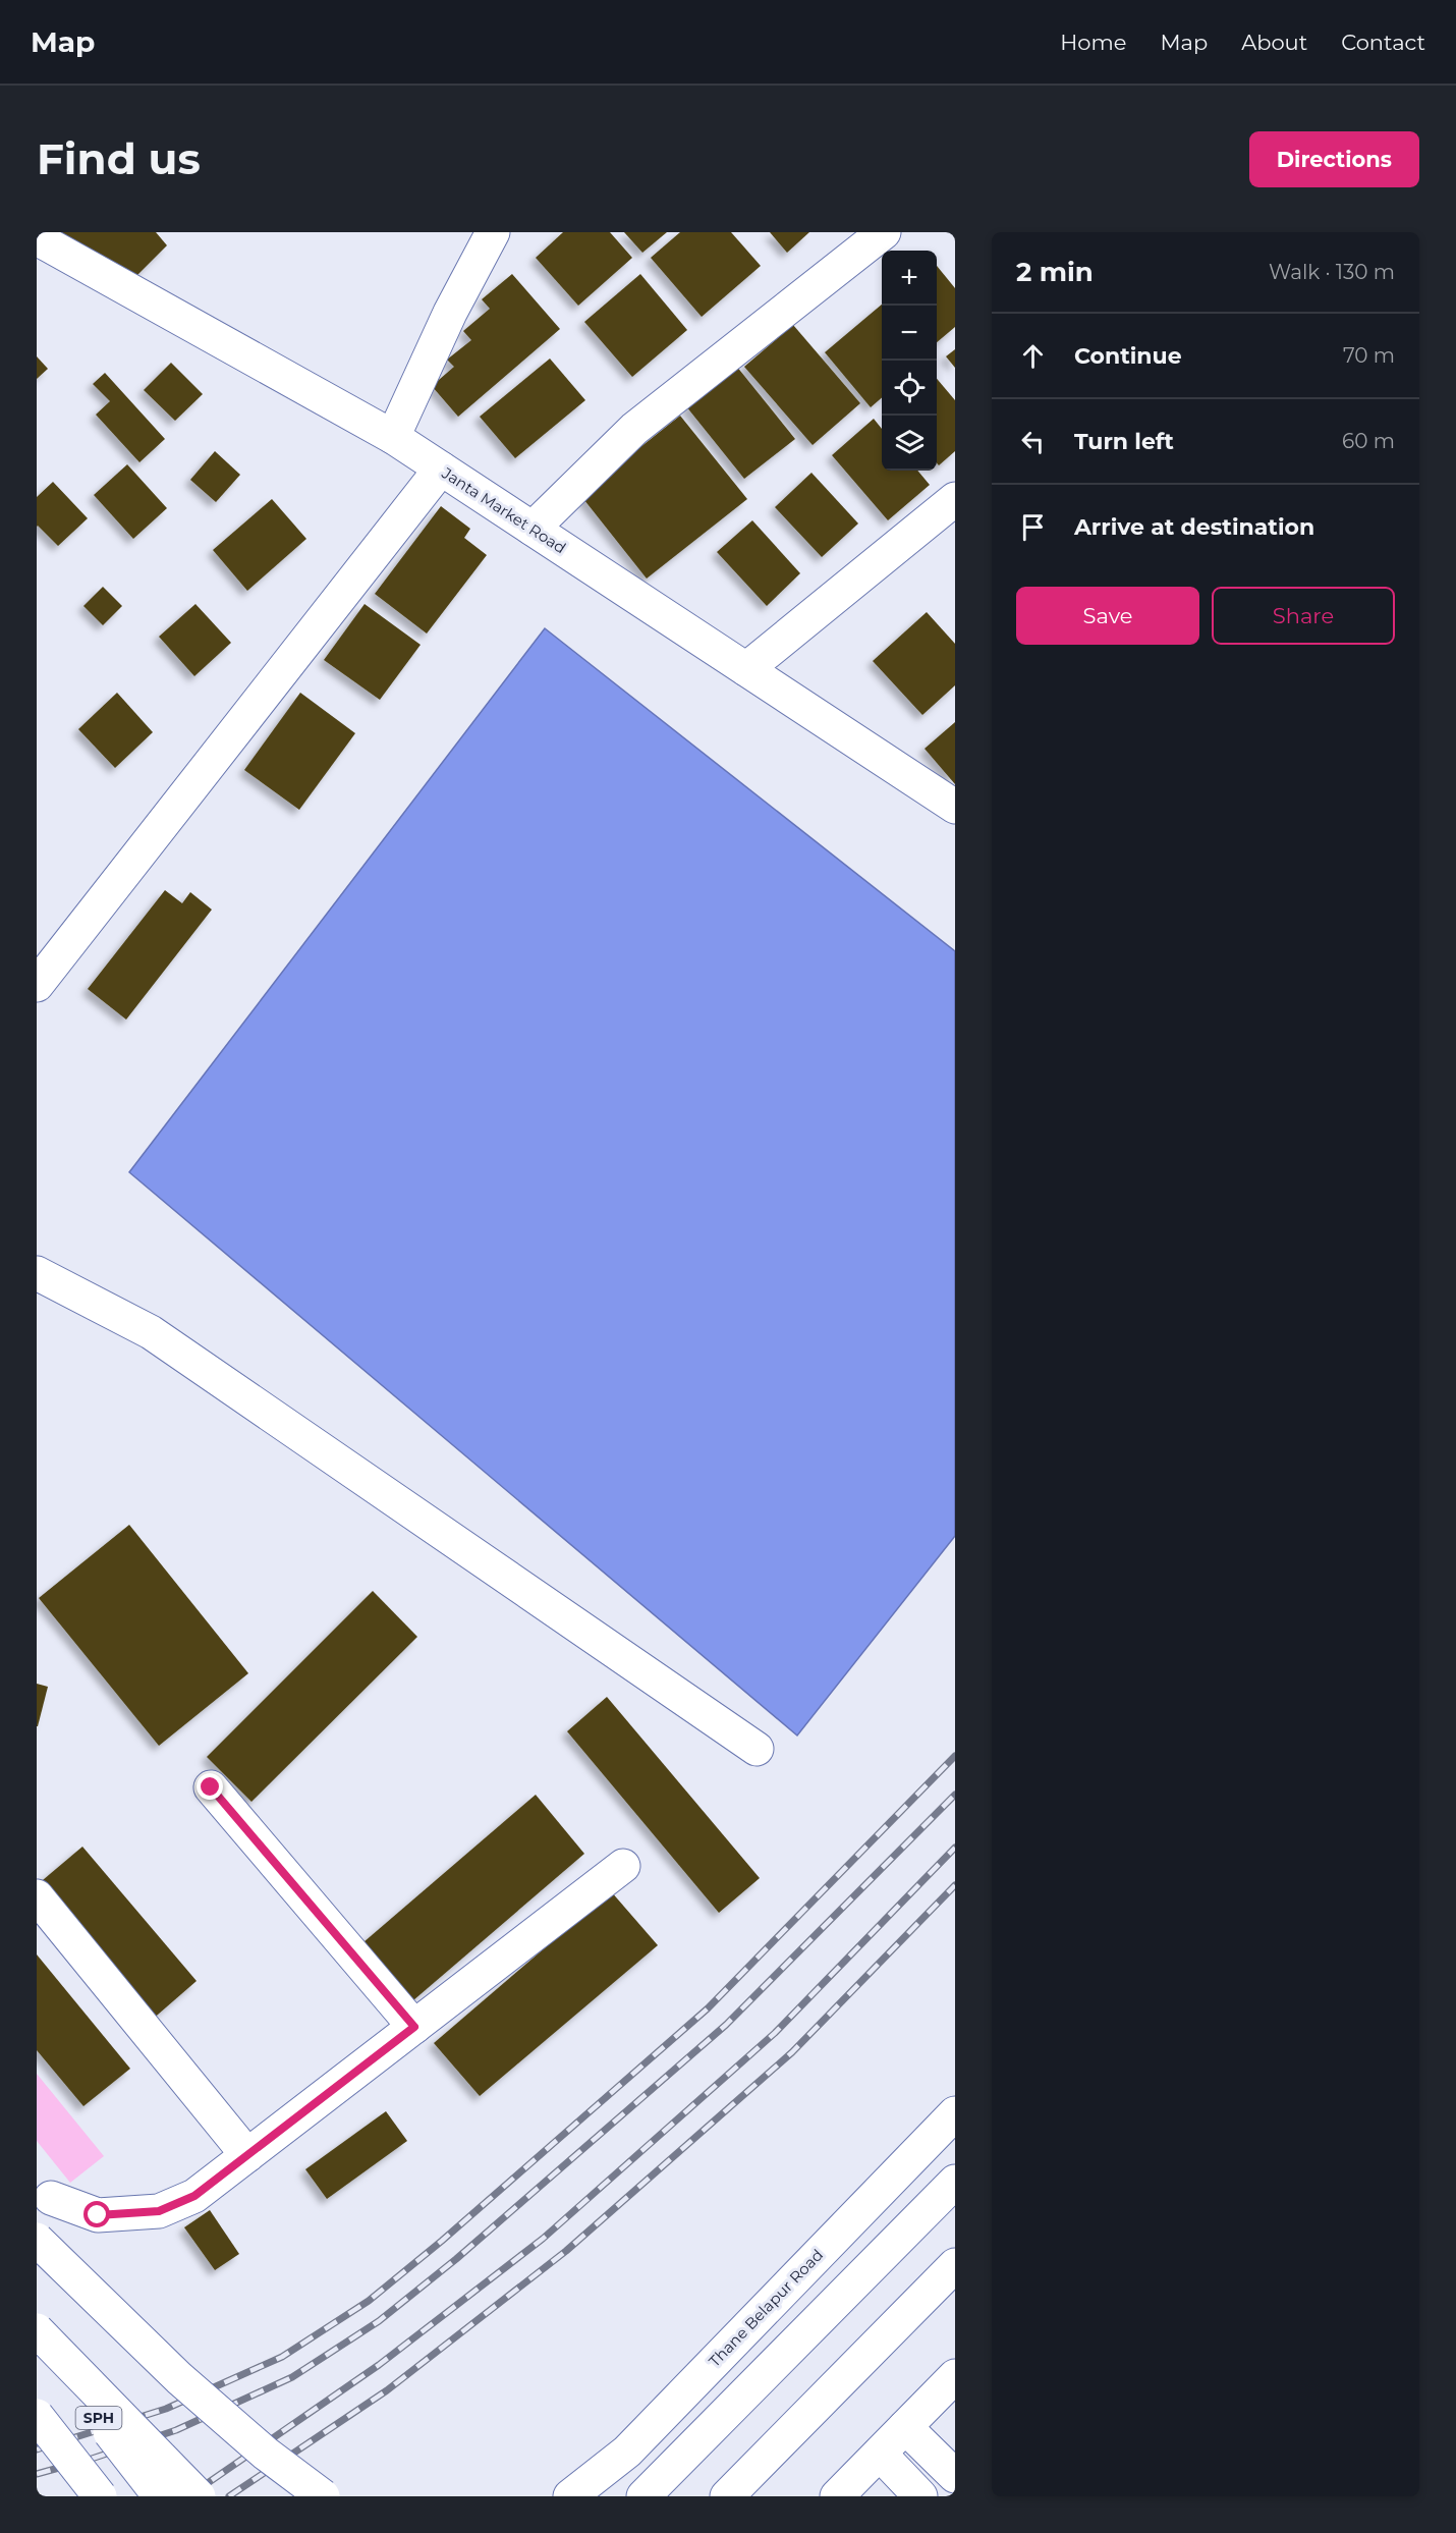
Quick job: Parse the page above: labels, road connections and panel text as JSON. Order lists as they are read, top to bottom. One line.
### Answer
{"streets":{"main road":["Janta Market Road","Thane Belapur Road","SPH"]},"page":{"header":"Map","nav":["Home","Map","About","Contact"],"buttons":["Directions",["Save","Share"]],"title":"Find us","heading":["2 min","Walk · 130 m"],"map_buttons":["+","−"],"list":[["Continue","70 m"],["Turn left","60 m"],"Arrive at destination"]}}
